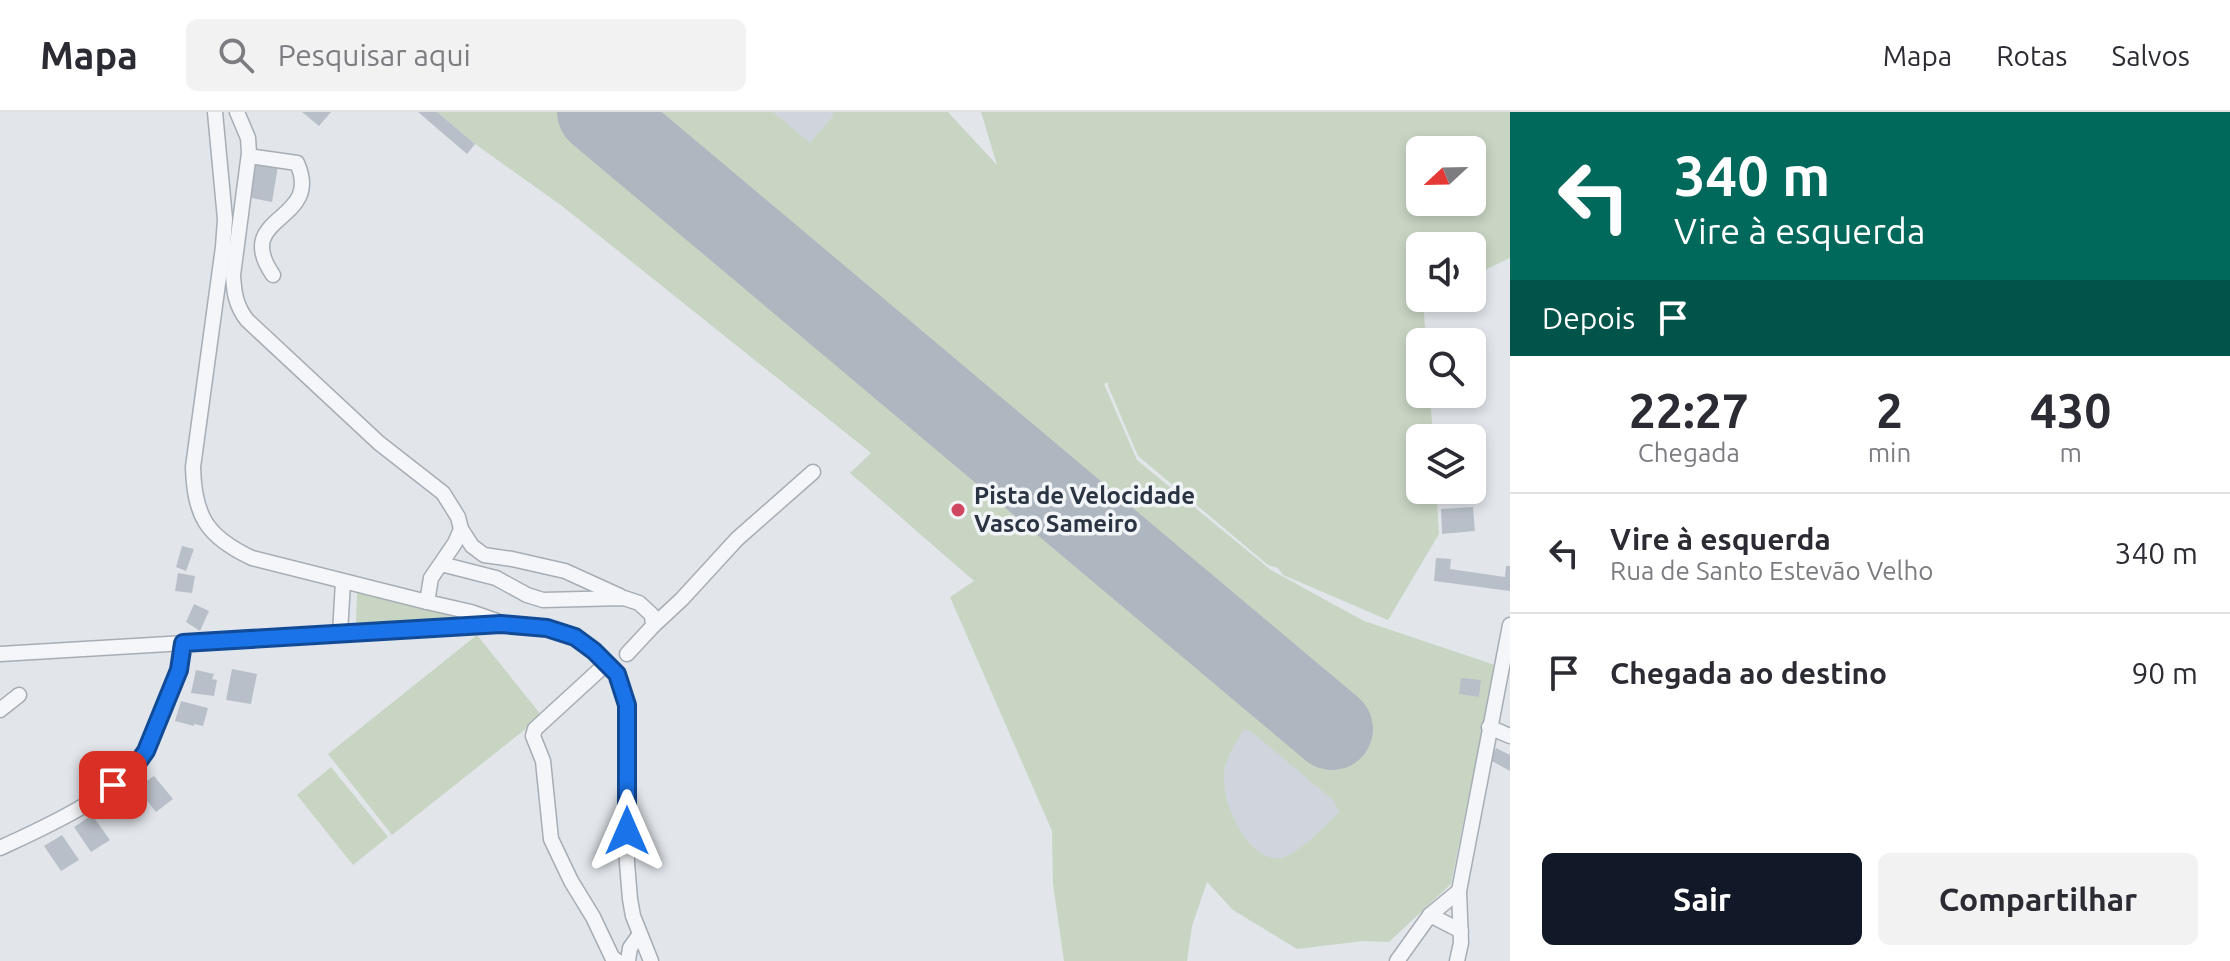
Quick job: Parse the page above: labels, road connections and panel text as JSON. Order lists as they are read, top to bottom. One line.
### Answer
{"places":["Pista de Velocidade Vasco Sameiro"],"north":"left","page":{"header":"Mapa","search":"Pesquisar aqui","nav":["Mapa","Rotas","Salvos"],"turn":["340 m","Vire à esquerda"],"then":"Depois","eta":["22:27","Chegada","2","min","430","m"],"list":[{"name":"Vire à esquerda","note":"Rua de Santo Estevão Velho","value":"340 m"},{"name":"Chegada ao destino","value":"90 m"}],"buttons":["Sair","Compartilhar"]}}
